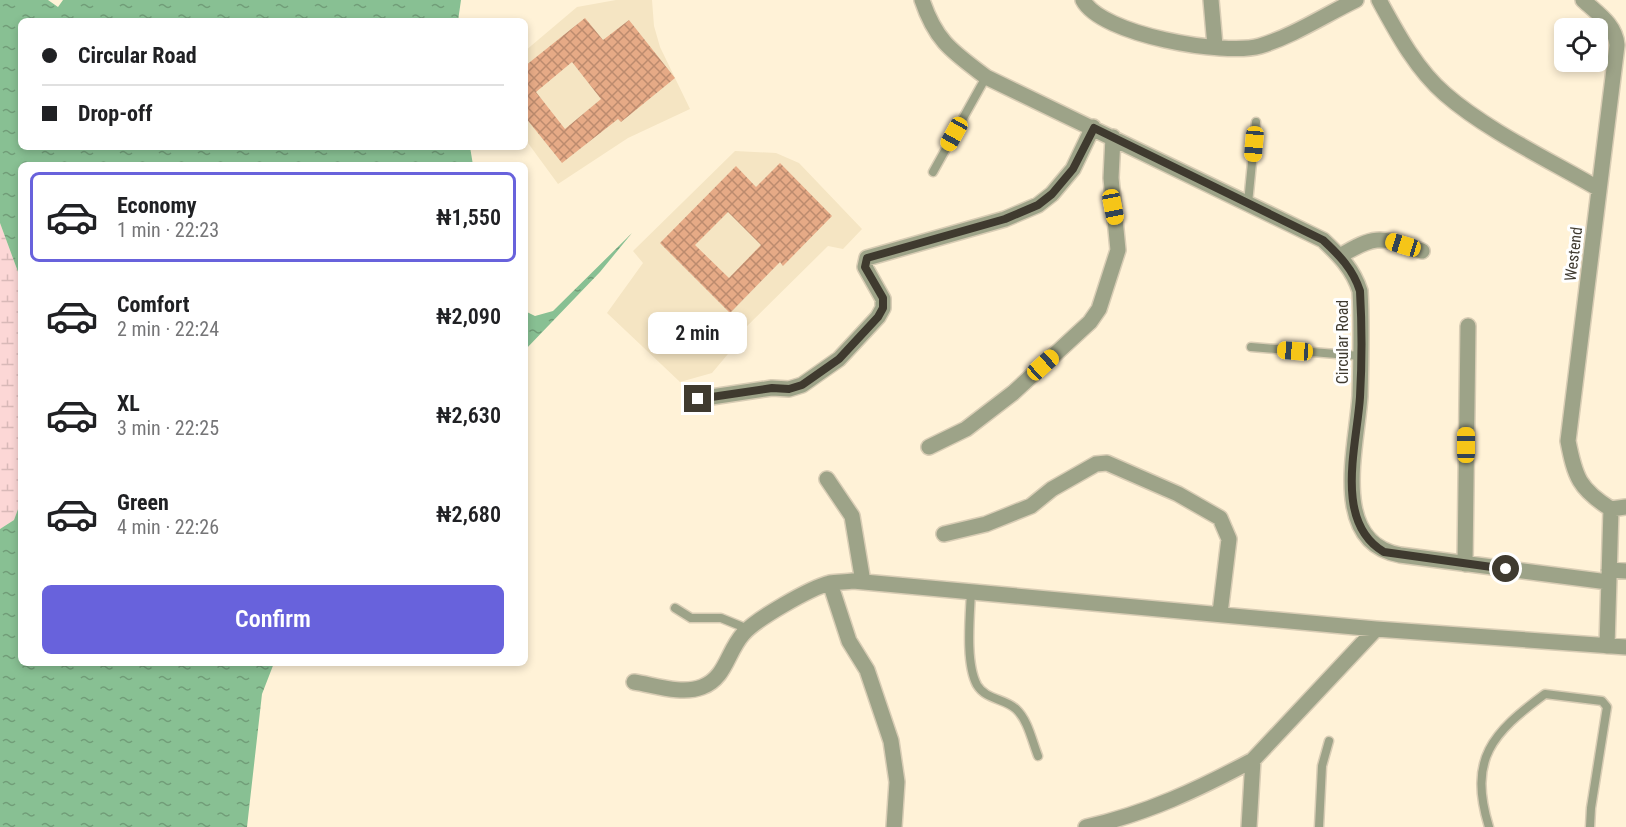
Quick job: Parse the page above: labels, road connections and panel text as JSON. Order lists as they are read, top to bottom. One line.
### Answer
{"streets":{"street":["Westend","Circular Road"]},"page":{"banner":["Circular Road","Drop-off"],"list":[{"name":"Economy","note":"1 min · 22:23","value":"₦1,550"},{"name":"Comfort","note":"2 min · 22:24","value":"₦2,090"},{"name":"XL","note":"3 min · 22:25","value":"₦2,630"},{"name":"Green","note":"4 min · 22:26","value":"₦2,680"}],"bubble":"2 min","buttons":"Confirm"}}
